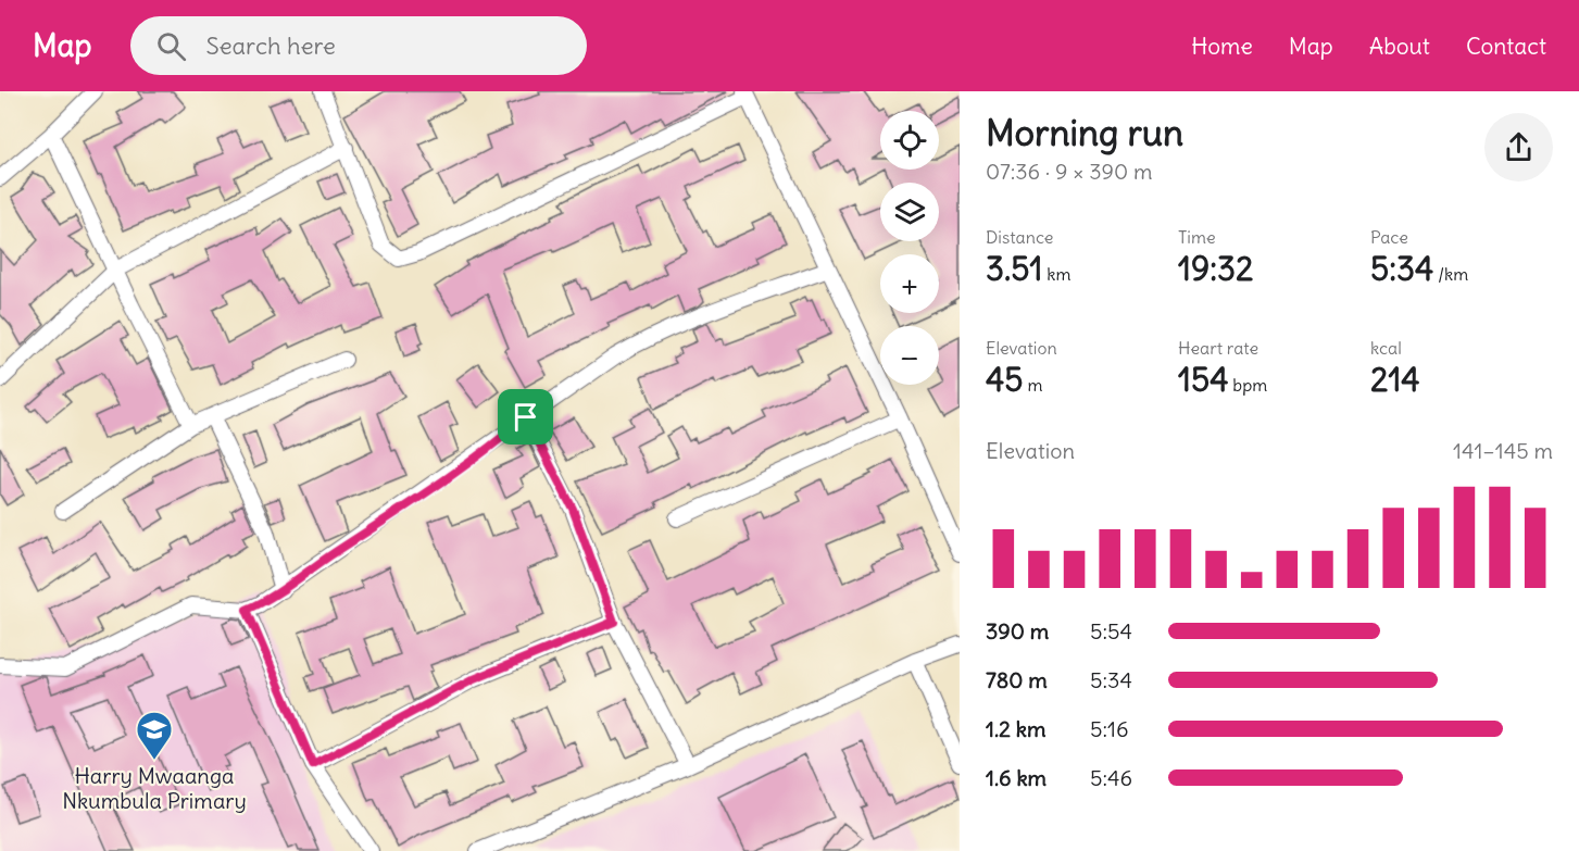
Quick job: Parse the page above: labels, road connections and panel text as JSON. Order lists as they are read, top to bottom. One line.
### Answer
{"places":{"school or university":["Harry Mwaanga Nkumbula Primary"]},"page":{"header":"Map","search":"Search here","nav":["Home","Map","About","Contact"],"heading":["Morning run","07:36 · 9 × 390 m"],"map_buttons":["+","−"],"stats":[["Distance","3.51 km"],["Time","19:32"],["Pace","5:34 /km"],["Elevation","45 m"],["Heart rate","154 bpm"],["kcal","214"]],"chart":["Elevation","141–145 m"],"list":[{"name":"390 m","note":"5:54"},{"name":"780 m","note":"5:34"},{"name":"1.2 km","note":"5:16"},{"name":"1.6 km","note":"5:46"}]}}
